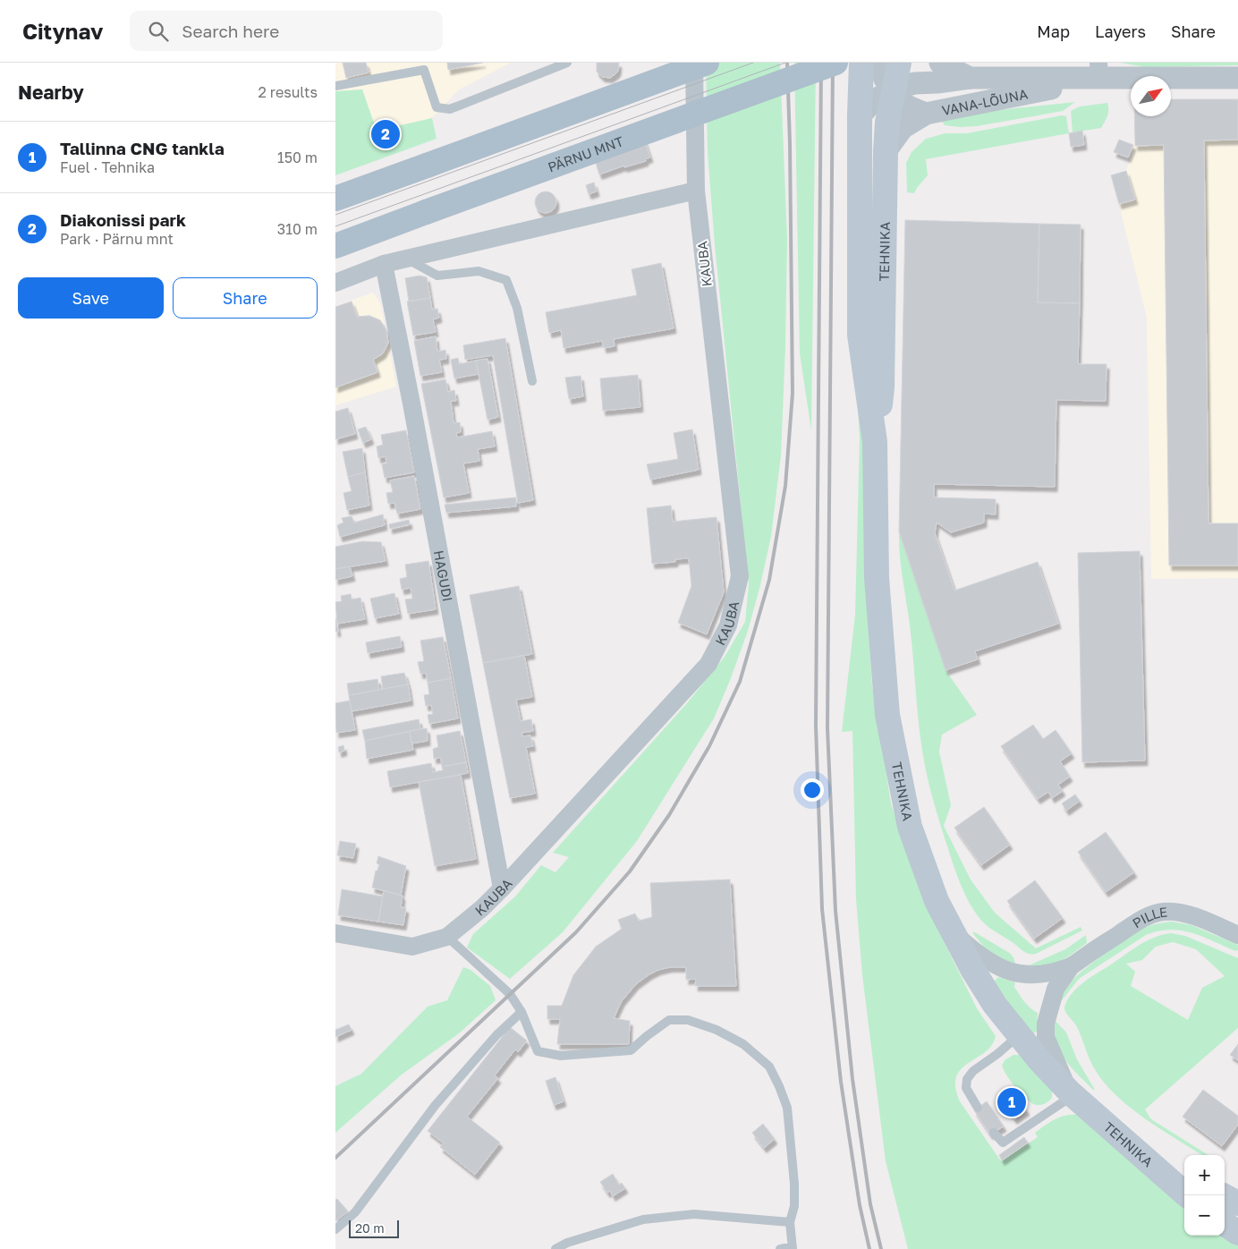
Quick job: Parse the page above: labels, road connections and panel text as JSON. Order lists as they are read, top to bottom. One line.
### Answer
{"streets":{"main road":["PÄRNU MNT","TEHNIKA"],"street":["VANA-LÕUNA","KAUBA","HAGUDI","PILLE"]},"crossings":[["VANA-LÕUNA","TEHNIKA"],["TEHNIKA","PILLE"],["KAUBA","HAGUDI"]],"scale_bar":"20 m","north":"top right","page":{"header":"Citynav","search":"Search here","nav":["Map","Layers","Share"],"heading":["Nearby","2 results"],"pins":["2","1"],"list":[{"mark":"1","name":"Tallinna CNG tankla","note":"Fuel · Tehnika","value":"150 m"},{"mark":"2","name":"Diakonissi park","note":"Park · Pärnu mnt","value":"310 m"}],"buttons":["Save","Share"],"map_buttons":["+","−"],"scale":"20 m"}}
